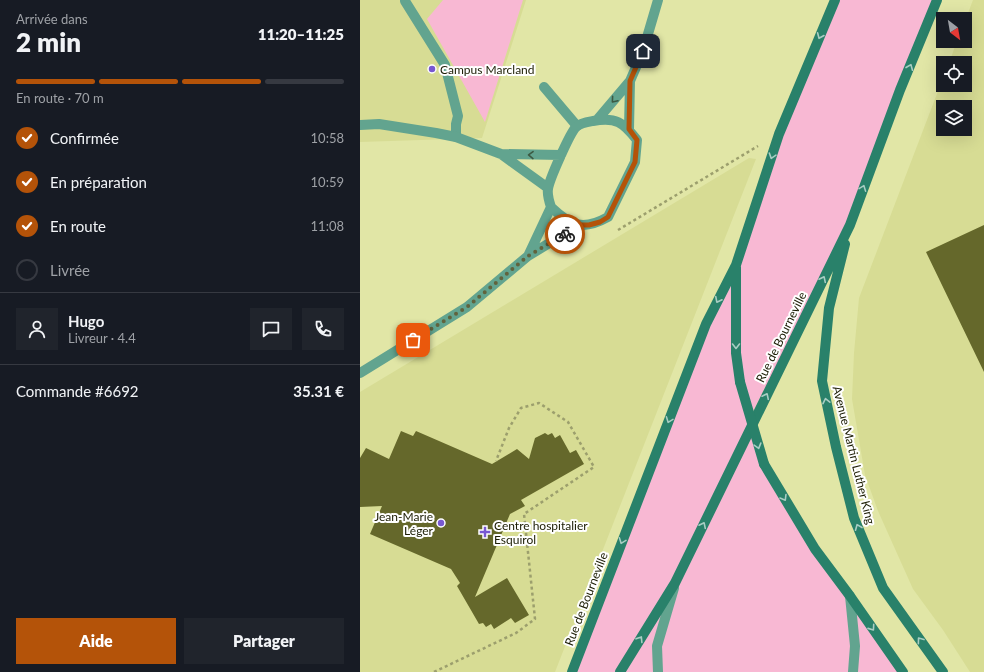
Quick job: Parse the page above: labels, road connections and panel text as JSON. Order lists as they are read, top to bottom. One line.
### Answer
{"streets":{"main road":["Rue de Bourneville","Avenue Martin Luther King"]},"crossings":[["Rue de Bourneville","Avenue Martin Luther King"]],"places":{"other":["Campus Marcland","Jean-Marie Léger"],"health":["Centre hospitalier Esquirol"]},"north":"bottom right","page":{"heading":["2 min","Arrivée dans","11:20–11:25"],"panel":["Hugo","Livreur · 4.4","Commande #6692","35.31 €"],"bar":"En route · 70 m","list":[["Confirmée","10:58"],["En préparation","10:59"],["En route","11:08"],"Livrée"],"buttons":["Aide","Partager"]}}
